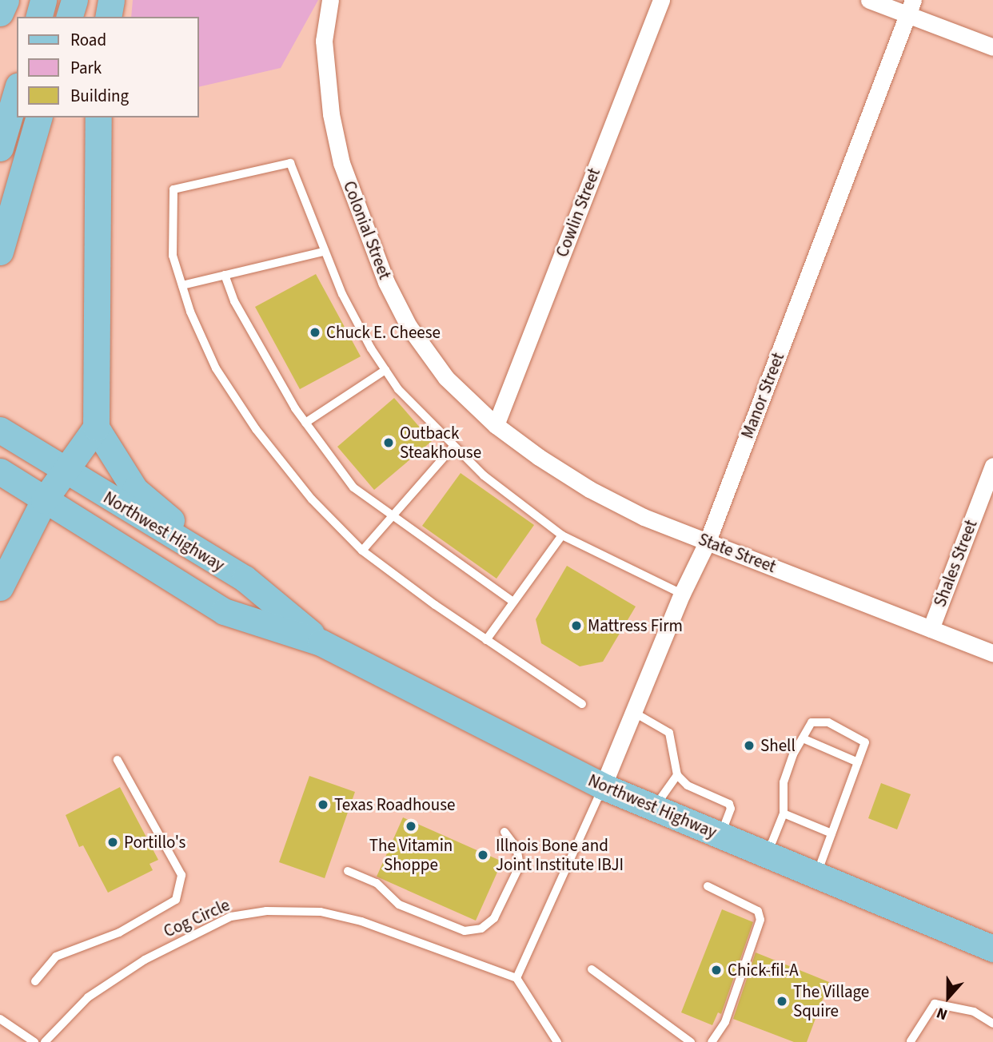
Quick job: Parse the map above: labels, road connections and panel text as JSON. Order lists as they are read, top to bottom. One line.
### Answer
{"streets":{"main road":["Northwest Highway"],"street":["Cowlin Street","Colonial Street","Manor Street","State Street","Shales Street"],"lane":["Cog Circle"]},"crossings":[["Cowlin Street","Colonial Street"],["Cowlin Street","State Street"],["Colonial Street","State Street"],["Manor Street","Northwest Highway"],["Manor Street","State Street"],["State Street","Shales Street"]],"places":["Chuck E. Cheese","Outback Steakhouse","Mattress Firm","Shell","Texas Roadhouse","The Vitamin Shoppe","Portillo's","Illnois Bone and Joint Institute IBJI","Chick-fil-A","The Village Squire"],"legend":["Road","Park","Building"],"north":"bottom"}
